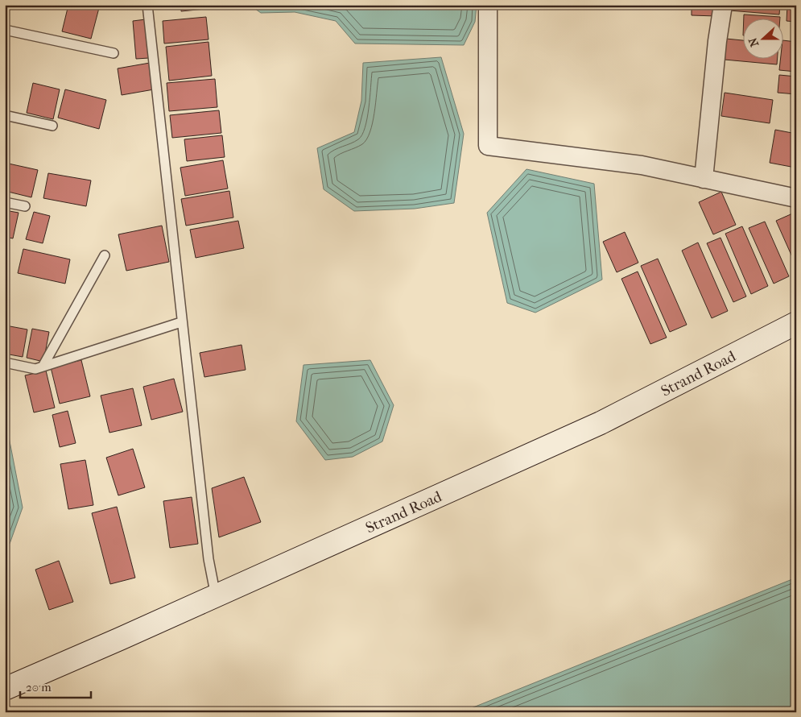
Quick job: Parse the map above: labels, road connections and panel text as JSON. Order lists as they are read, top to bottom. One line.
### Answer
{"streets":{"street":["Strand Road"]},"scale_bar":"20 m","north":"left"}
